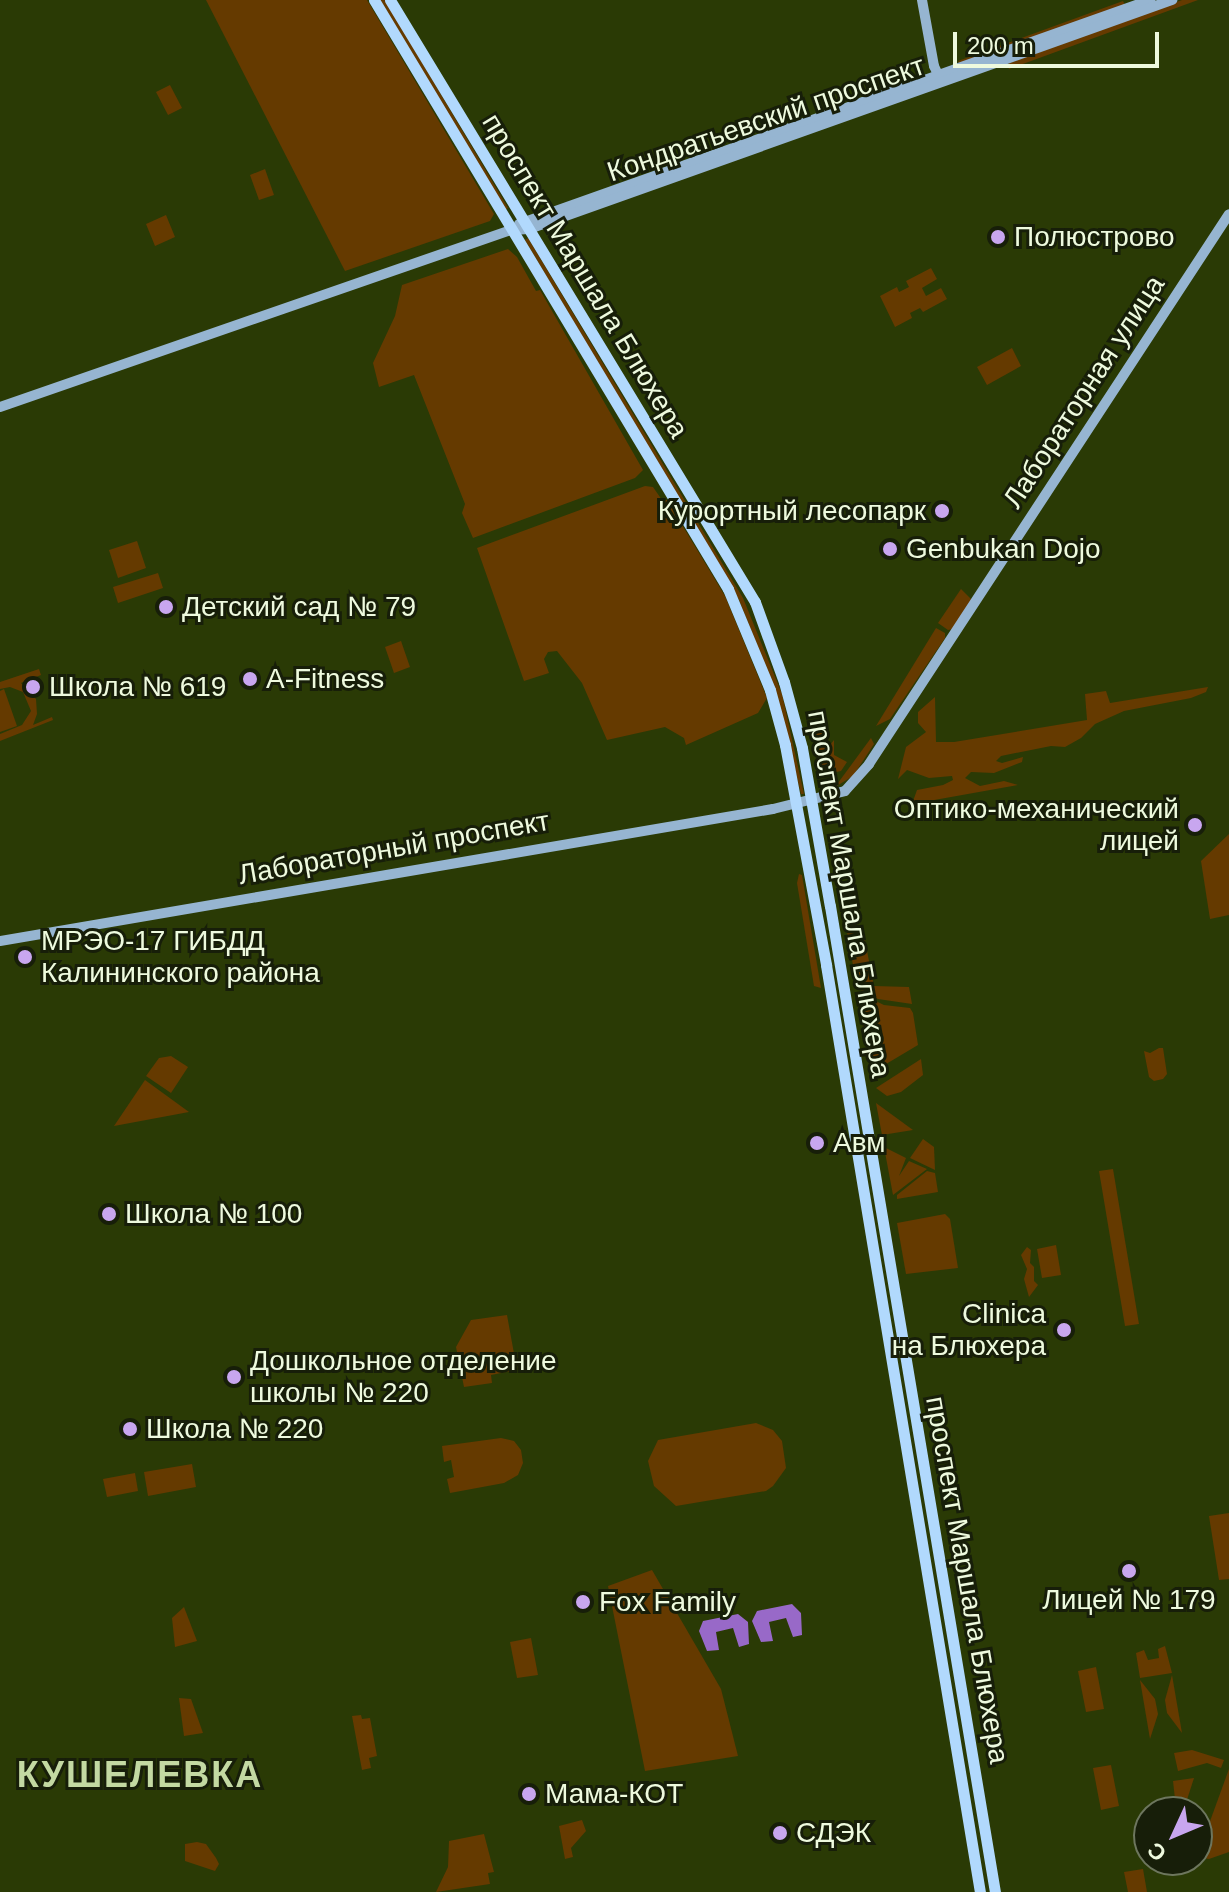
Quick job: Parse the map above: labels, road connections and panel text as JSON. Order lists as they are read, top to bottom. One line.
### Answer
{"streets":{"main road":["проспект Маршала Блюхера"],"street":["Кондратьевский проспект","Лабораторная улица","Лабораторный проспект"]},"crossings":[["Кондратьевский проспект","проспект Маршала Блюхера"],["проспект Маршала Блюхера","Лабораторная улица"],["проспект Маршала Блюхера","Лабораторный проспект"],["Лабораторная улица","Лабораторный проспект"]],"districts":["КУШЕЛЕВКА"],"places":["Полюстрово","Курортный лесопарк","Genbukan Dojo","Детский сад № 79","A-Fitness","Школа № 619","Оптико-механический лицей","МРЭО-17 ГИБДД Калининского района","Авм","Школа № 100","Clinica на Блюхера","Дошкольное отделение школы № 220","Школа № 220","Лицей № 179","Fox Family","Мама-КОТ","СДЭК"],"scale_bar":"200 m","north":"bottom left"}
